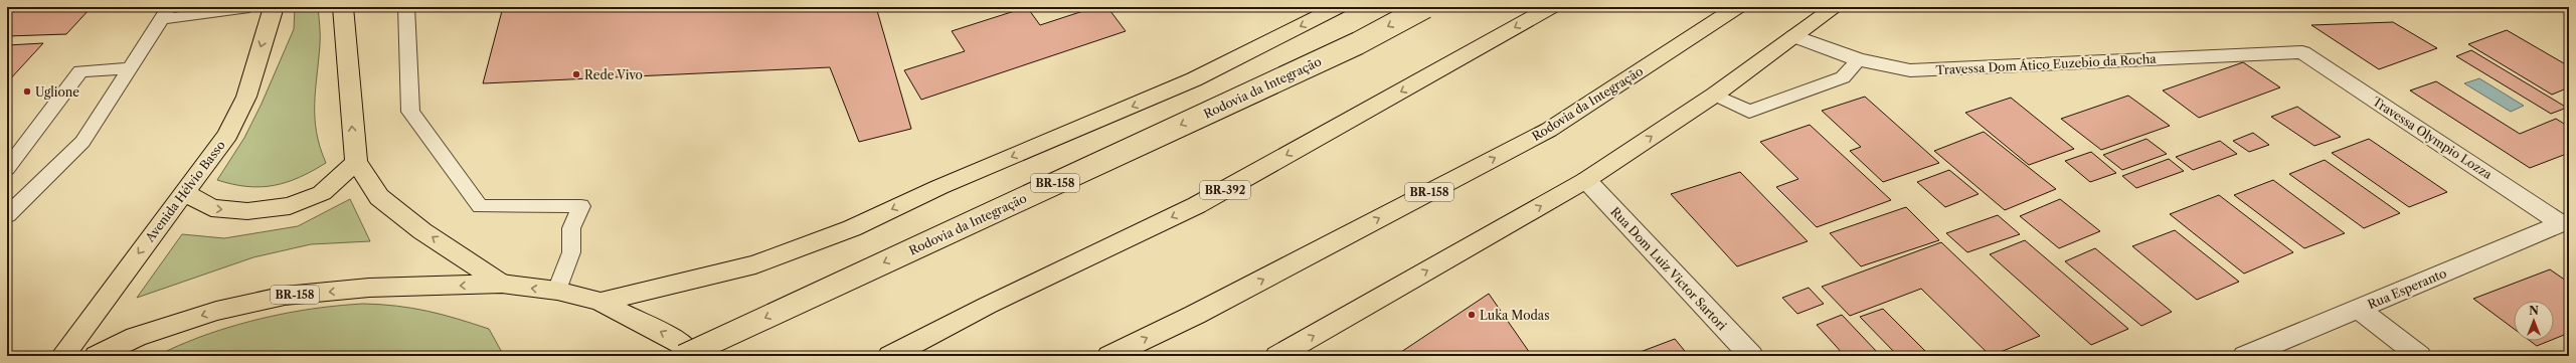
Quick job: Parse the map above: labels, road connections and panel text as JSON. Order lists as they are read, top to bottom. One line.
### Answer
{"streets":{"main road":["Rodovia da Integração","BR-158","BR-392","Avenida Hélvio Basso"],"street":["Travessa Dom Ático Euzebio da Rocha","Travessa Olympio Lozza","Rua Dom Luiz Victor Sartori","Rua Esperanto"]},"crossings":[["Travessa Dom Ático Euzebio da Rocha","Travessa Olympio Lozza"],["Travessa Olympio Lozza","Rua Esperanto"]],"one_way":["Avenida Hélvio Basso"],"places":["Rede Vivo","Uglione","Luka Modas"],"north":"top"}
